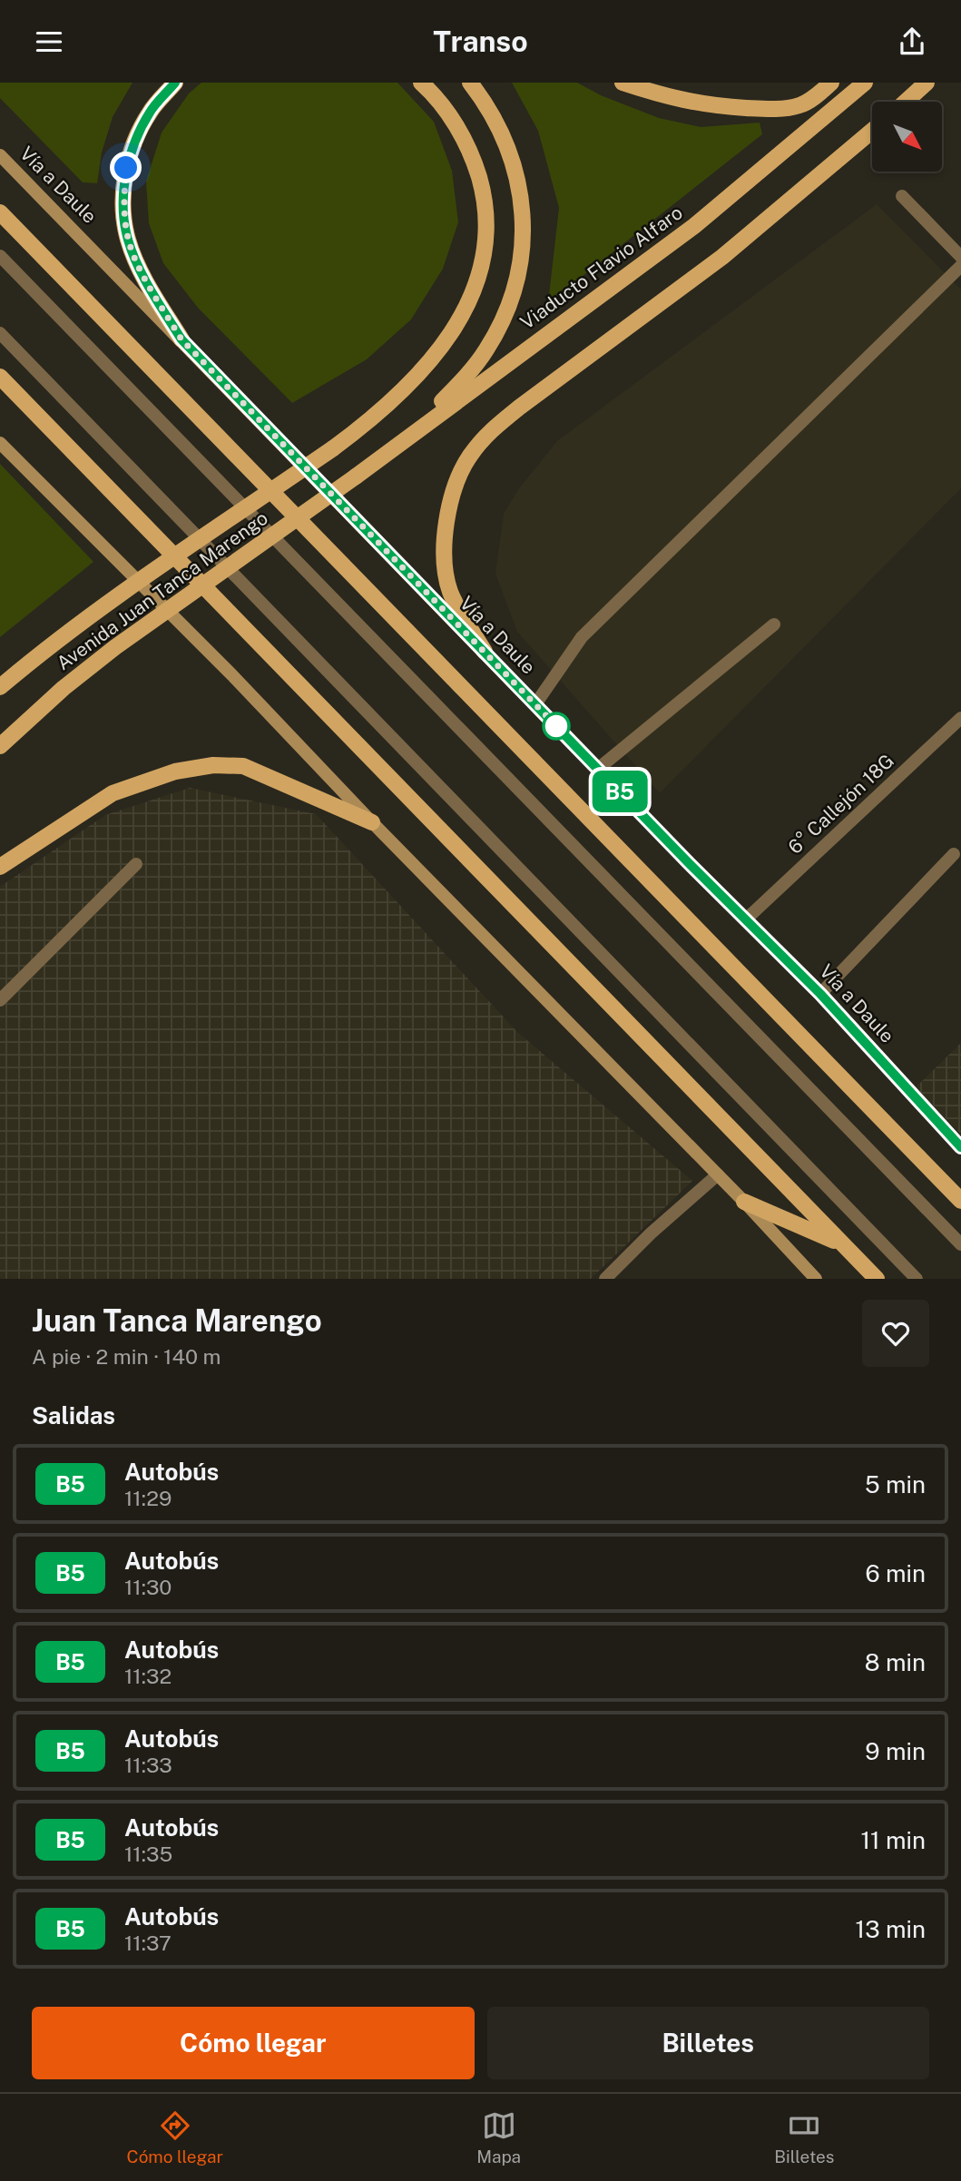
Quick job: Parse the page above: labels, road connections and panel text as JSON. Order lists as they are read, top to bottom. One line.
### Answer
{"streets":{"main road":["Vía a Daule","Viaducto Flavio Alfaro","Avenida Juan Tanca Marengo"],"street":["6° Callejón 18G"]},"crossings":[["Vía a Daule","6° Callejón 18G"],["Viaducto Flavio Alfaro","Avenida Juan Tanca Marengo"]],"lines":["bus line B5"],"north":"bottom right","page":{"header":"Transo","on_map":"B5","heading":[["Juan Tanca Marengo","A pie · 2 min · 140 m"],"Salidas"],"list":[{"mark":"B5","name":"Autobús","note":"11:29","value":"5 min"},{"mark":"B5","name":"Autobús","note":"11:30","value":"6 min"},{"mark":"B5","name":"Autobús","note":"11:32","value":"8 min"},{"mark":"B5","name":"Autobús","note":"11:33","value":"9 min"},{"mark":"B5","name":"Autobús","note":"11:35","value":"11 min"},{"mark":"B5","name":"Autobús","note":"11:37","value":"13 min"}],"buttons":["Cómo llegar","Billetes"],"tabs":["Cómo llegar","Mapa","Billetes"]}}
